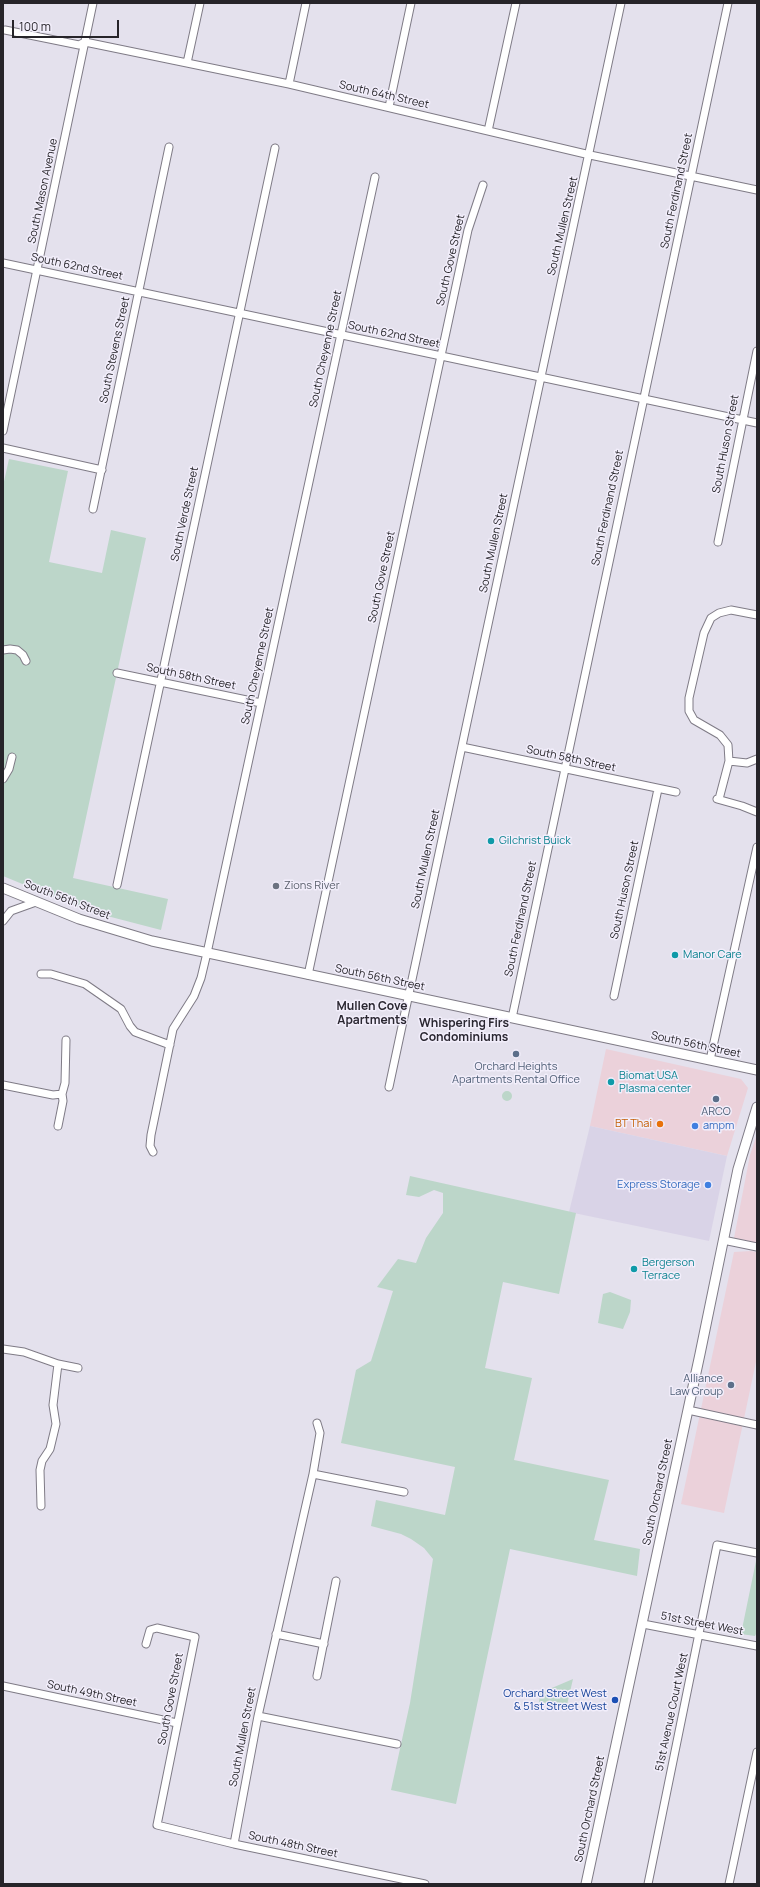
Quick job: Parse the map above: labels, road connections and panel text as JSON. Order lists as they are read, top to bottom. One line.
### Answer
{"streets":{"main road":["South 56th Street","South Orchard Street"],"street":["South 64th Street","South Mason Avenue","South Ferdinand Street","South Mullen Street","South Gove Street","South 62nd Street","South Cheyenne Street","South Stevens Street","South Huson Street","South Verde Street","South 58th Street","51st Street West","South 49th Street","51st Avenue Court West","South 48th Street"]},"crossings":[["South 64th Street","South Mason Avenue"],["South 64th Street","South Ferdinand Street"],["South 64th Street","South Mullen Street"],["South Mason Avenue","South 62nd Street"],["South Ferdinand Street","South 62nd Street"],["South Ferdinand Street","South 58th Street"],["South Ferdinand Street","South 56th Street"],["South Mullen Street","South 62nd Street"],["South Mullen Street","South 58th Street"],["South Mullen Street","South 56th Street"],["South Mullen Street","South 48th Street"],["South Gove Street","South 62nd Street"],["South Gove Street","South 56th Street"],["South Gove Street","South 49th Street"],["South Gove Street","South 48th Street"],["South 62nd Street","South Cheyenne Street"],["South 62nd Street","South Stevens Street"],["South 62nd Street","South Huson Street"],["South 62nd Street","South Verde Street"],["South Cheyenne Street","South 58th Street"],["South Cheyenne Street","South 56th Street"],["South Huson Street","South 58th Street"],["South Verde Street","South 58th Street"],["South Orchard Street","51st Street West"],["51st Street West","51st Avenue Court West"]],"districts":["Mullen Cove Apartments","Whispering Firs Condominiums"],"places":["Gilchrist Buick","Zions River","Manor Care","Orchard Heights Apartments Rental Office","Biomat USA Plasma center","ARCO","BT Thai","ampm","Express Storage","Bergerson Terrace","Alliance Law Group","Orchard Street West & 51st Street West"],"scale_bar":"100 m"}
